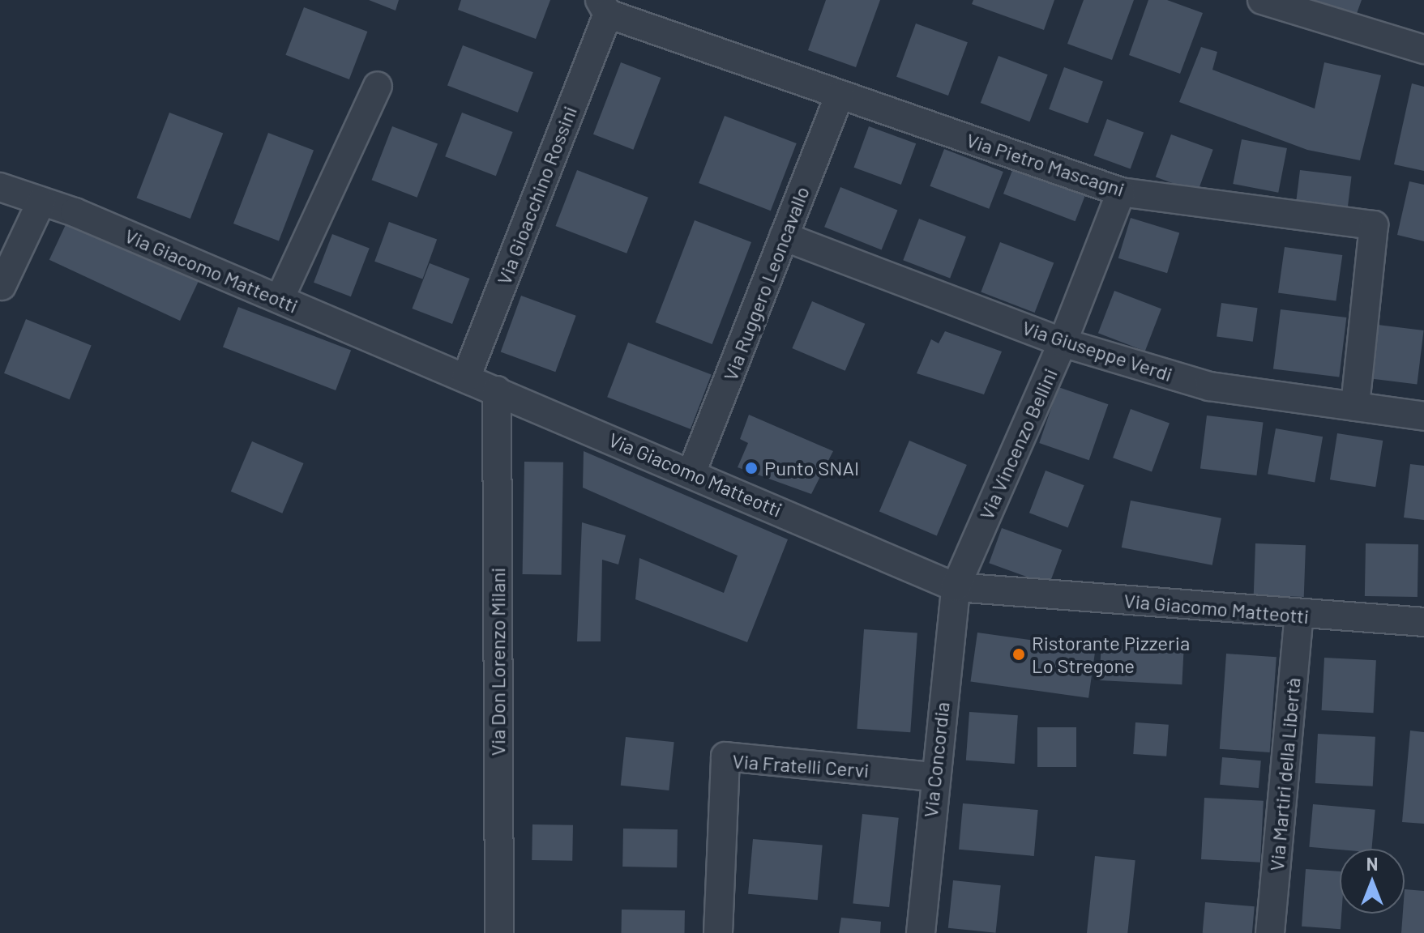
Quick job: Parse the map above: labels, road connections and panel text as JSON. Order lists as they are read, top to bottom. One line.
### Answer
{"streets":{"street":["Via Pietro Mascagni","Via Gioacchino Rossini","Via Giacomo Matteotti","Via Ruggero Leoncavallo","Via Giuseppe Verdi","Via Vincenzo Bellini","Via Don Lorenzo Milani","Via Concordia","Via Fratelli Cervi","Via Martiri della Libertà"]},"crossings":[["Via Pietro Mascagni","Via Gioacchino Rossini"],["Via Pietro Mascagni","Via Ruggero Leoncavallo"],["Via Pietro Mascagni","Via Giuseppe Verdi"],["Via Pietro Mascagni","Via Vincenzo Bellini"],["Via Gioacchino Rossini","Via Giacomo Matteotti"],["Via Giacomo Matteotti","Via Ruggero Leoncavallo"],["Via Giacomo Matteotti","Via Vincenzo Bellini"],["Via Giacomo Matteotti","Via Don Lorenzo Milani"],["Via Giacomo Matteotti","Via Concordia"],["Via Giacomo Matteotti","Via Martiri della Libertà"],["Via Ruggero Leoncavallo","Via Giuseppe Verdi"],["Via Giuseppe Verdi","Via Vincenzo Bellini"],["Via Vincenzo Bellini","Via Concordia"],["Via Concordia","Via Fratelli Cervi"]],"places":["Punto SNAI","Ristorante Pizzeria Lo Stregone"],"north":"top"}
